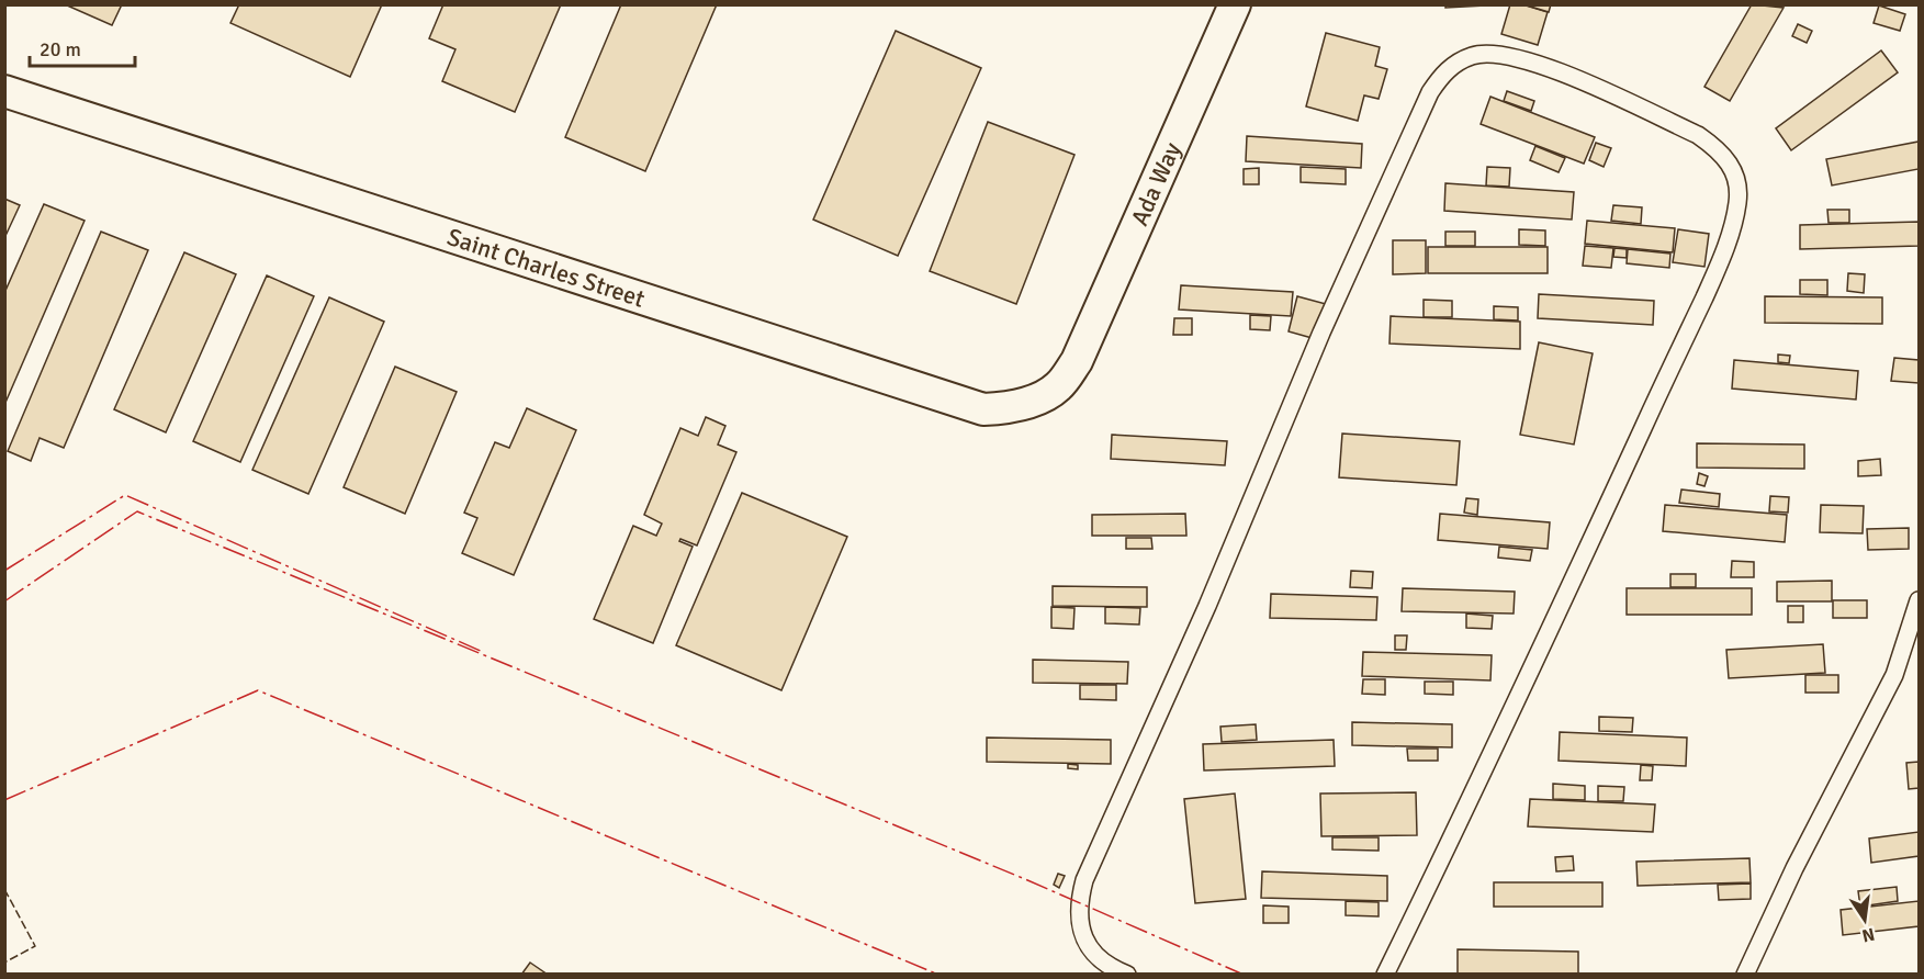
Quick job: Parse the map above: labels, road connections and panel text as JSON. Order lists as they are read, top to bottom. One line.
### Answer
{"streets":{"street":["Ada Way","Saint Charles Street"]},"crossings":[["Ada Way","Saint Charles Street"]],"scale_bar":"20 m","north":"bottom"}
